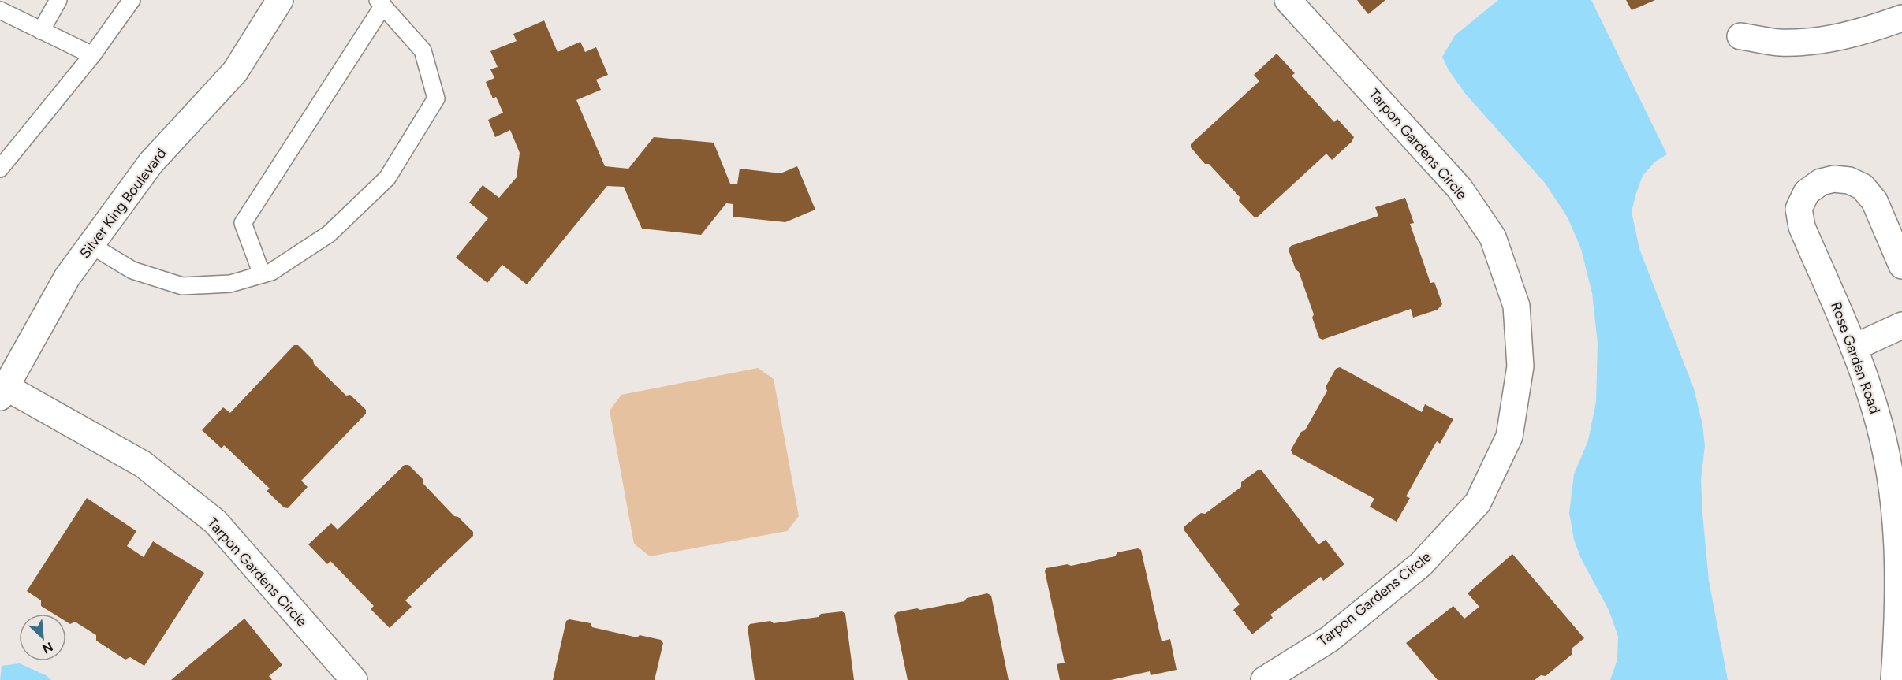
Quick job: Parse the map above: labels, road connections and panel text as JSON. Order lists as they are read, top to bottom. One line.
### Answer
{"streets":{"street":["Tarpon Gardens Circle","Silver King Boulevard","Rose Garden Road"]},"crossings":[["Tarpon Gardens Circle","Silver King Boulevard"]],"north":"bottom right"}
